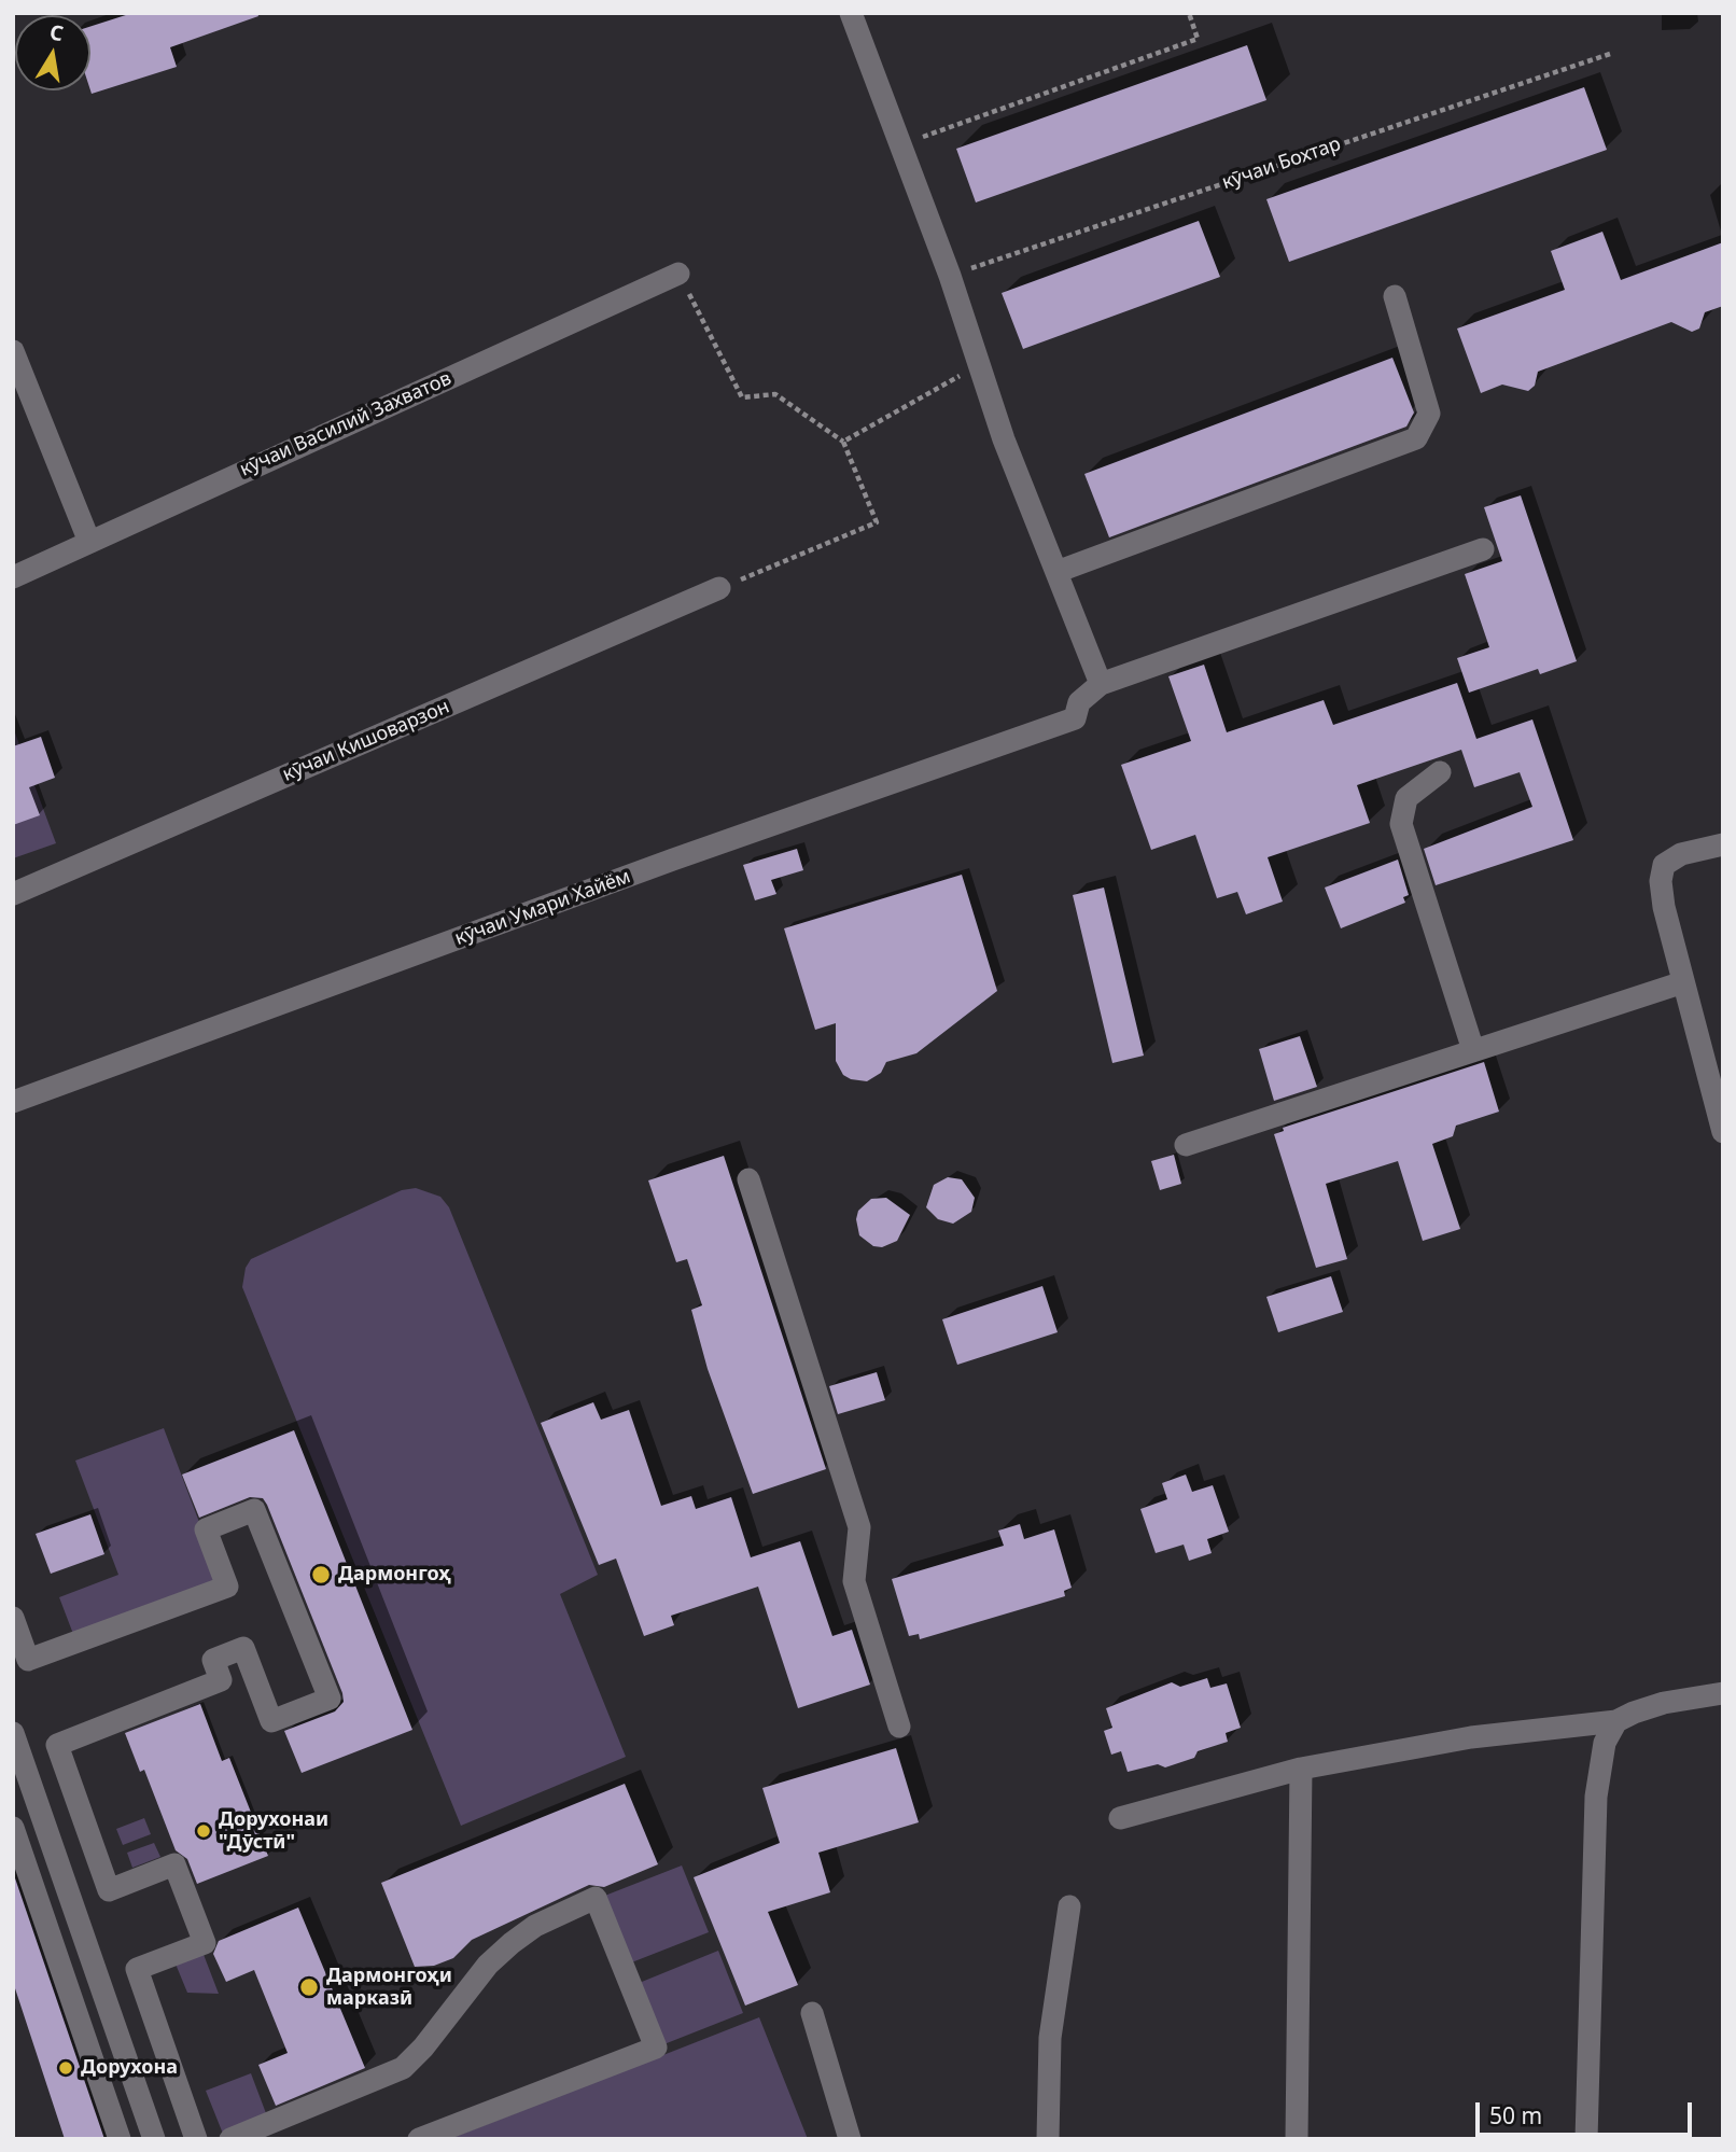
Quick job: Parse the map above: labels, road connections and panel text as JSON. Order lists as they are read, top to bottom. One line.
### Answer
{"streets":{"street":["кӯчаи Василий Захватов","кӯчаи Кишоварзон","кӯчаи Умари Хайём"],"path":["кӯчаи Бохтар"]},"places":["Дармонгоҳ","Дорухонаи \"Дӯстӣ\"","Дармонгоҳи марказӣ","Дорухона"],"scale_bar":"50 m","north":"top"}
